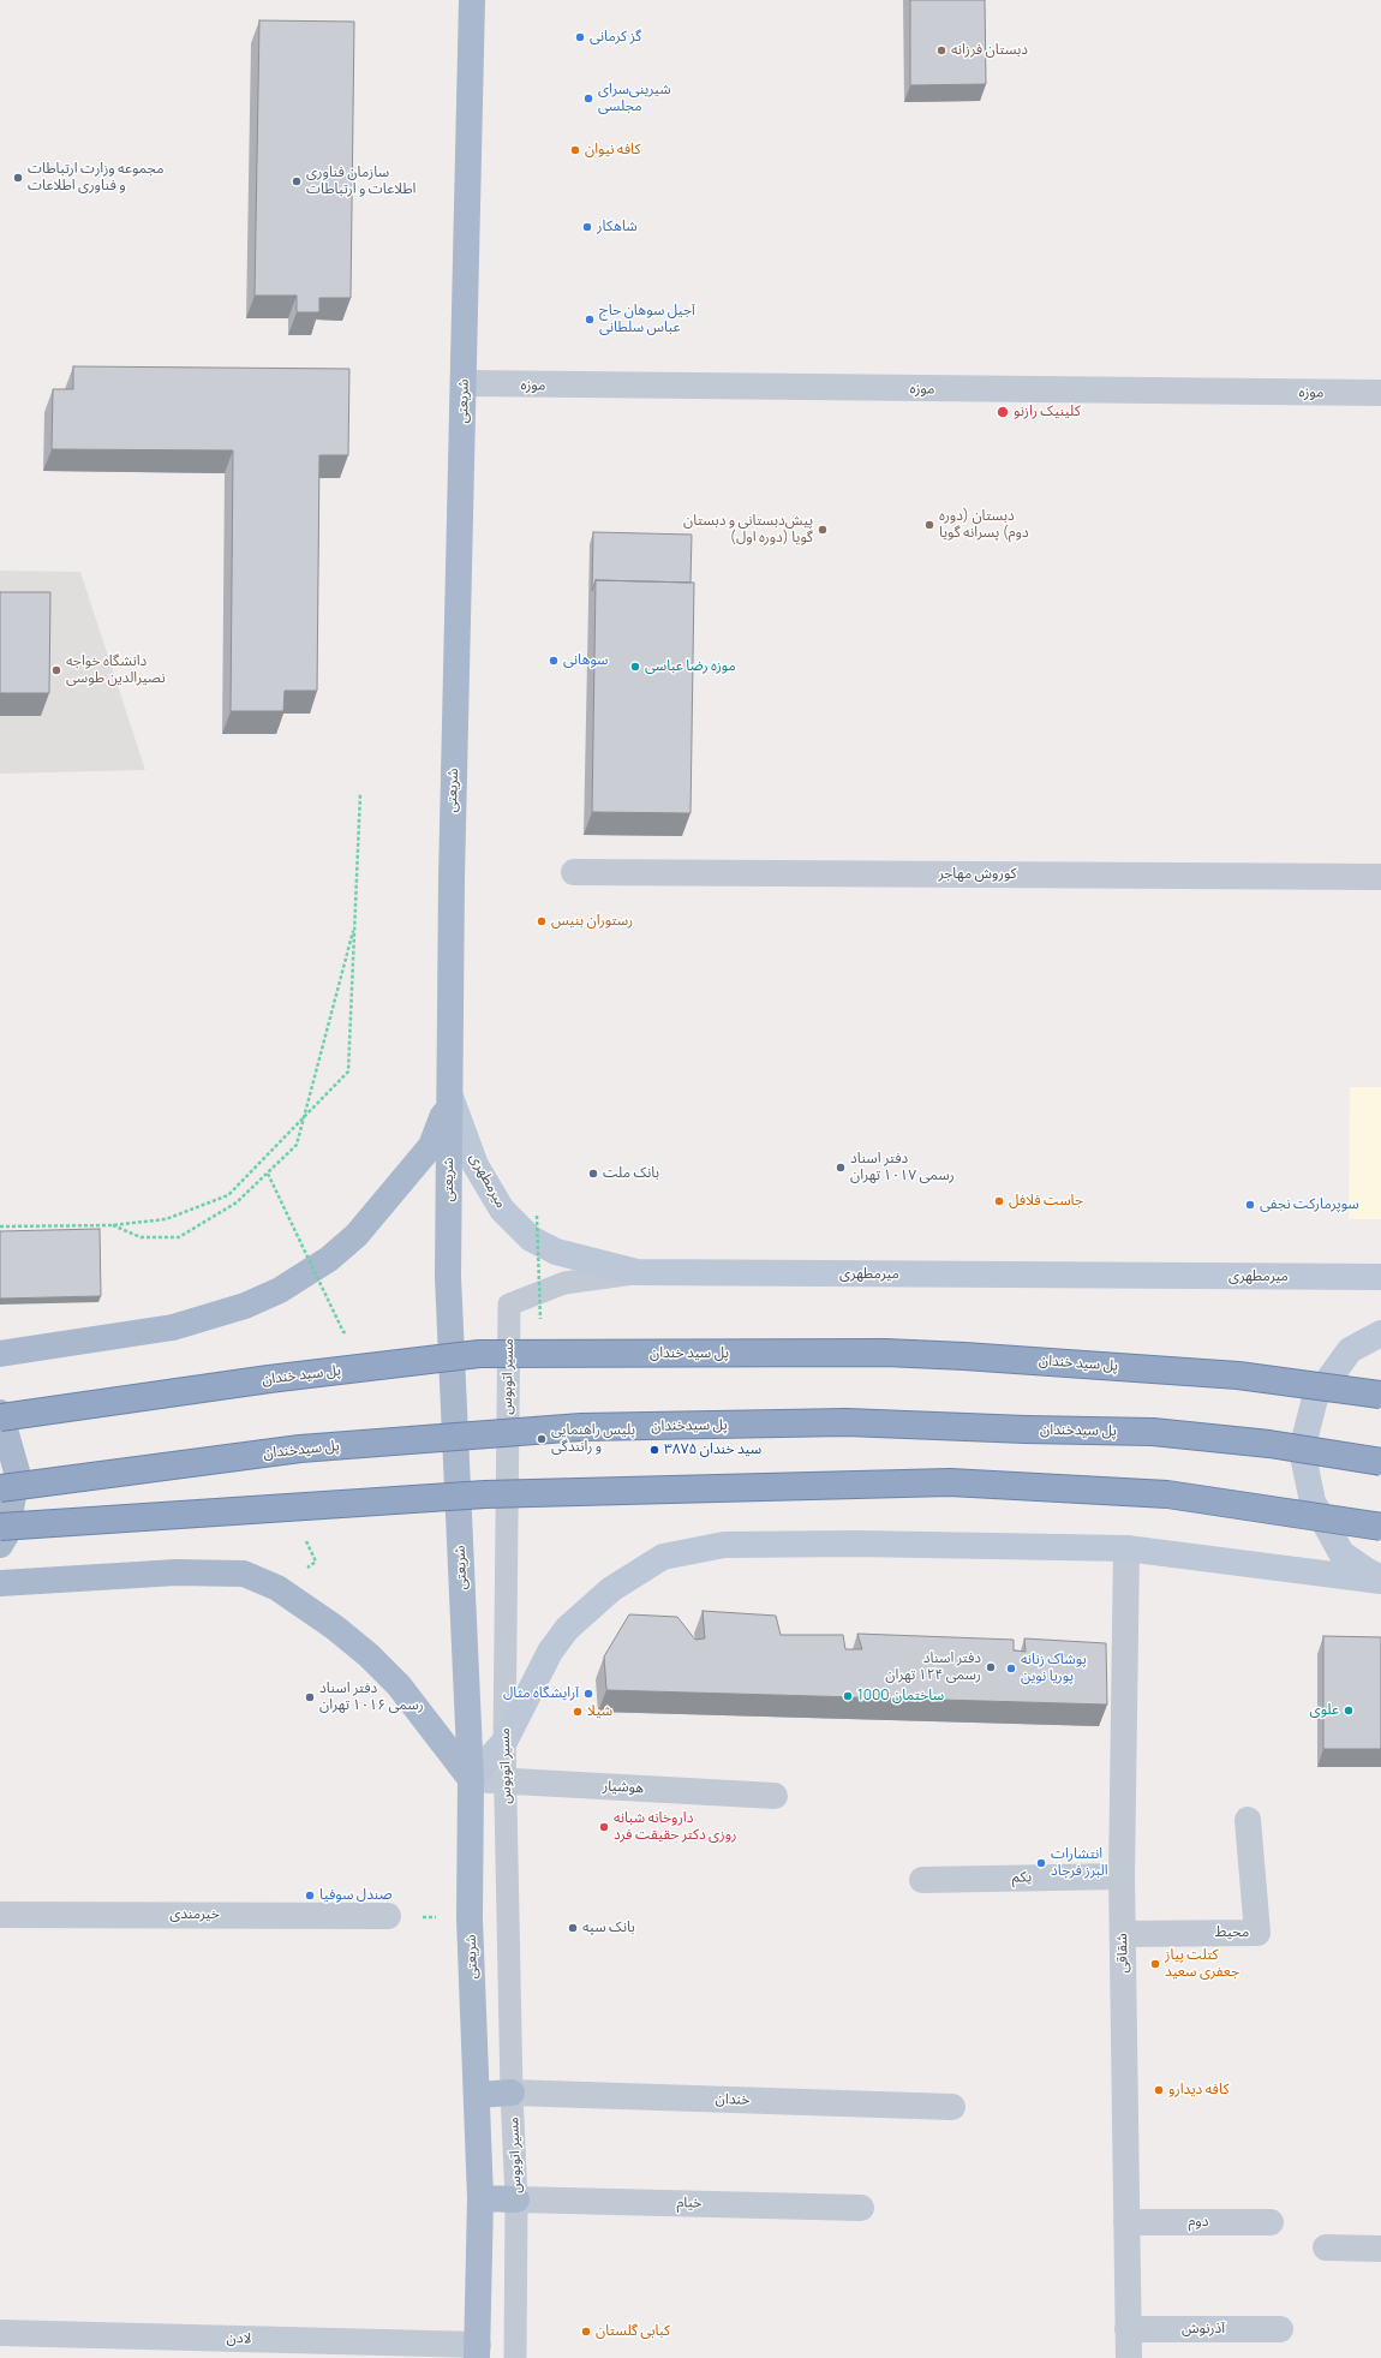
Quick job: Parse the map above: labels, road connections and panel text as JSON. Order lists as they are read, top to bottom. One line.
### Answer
{"streets":{"highway":["پل سید خندان","پل سیدخندان"],"main road":["شریعتی","میرمطهری"],"street":["موزه","کوروش مهاجر","هوشیار","یکم","خیرمندی","محیط","شقاقی","خندان","خیام","دوم","آذرنوش","لادن"],"lane":["مسیر اتوبوس"]},"crossings":[["موزه","شریعتی"],["شریعتی","میرمطهری"],["شریعتی","هوشیار"],["شریعتی","لادن"],["میرمطهری","مسیر اتوبوس"],["مسیر اتوبوس","هوشیار"],["مسیر اتوبوس","خندان"],["مسیر اتوبوس","خیام"],["یکم","شقاقی"],["محیط","شقاقی"],["شقاقی","دوم"],["شقاقی","آذرنوش"]],"places":["گز کرمانی","دبستان فرزانه","شیرینی‌سرای مجلسی","کافه نیوان","مجموعه وزارت ارتباطات و فناوری اطلاعات","سازمان فناوری اطلاعات و ارتباطات","شاهکار","آجیل سوهان حاج عباس سلطانی","کلینیک رازنو","دبستان (دوره دوم) پسرانه گویا","پیش‌دبستانی و دبستان (دوره اول) گویا","سوهانى","موزه رضا عباسی","دانشگاه خواجه نصیرالدین طوسی","رستوران بنیس","دفتر اسناد رسمی ۱۰۱۷ تهران","بانک ملت","جاست فلافل","سوپرمارکت نجفی","پلیس راهنمایی و رانندگی","سید خندان ۳۸۷۵","دفتر اسناد رسمی ۱۲۴ تهران","پوشاک زنانه پوریا نوین","آرایشگاه مثال","ساختمان 1000","دفتر اسناد رسمی ۱۰۱۶ تهران","علوی","شیلا","داروخانه شبانه روزی دکتر حقیقت فرد","انتشارات البرز فرجاد","صندل سوفیا","بانک سپه","کتلت پیاز جعفری سعید","کافه دیدارو","کبابی گلستان"]}
